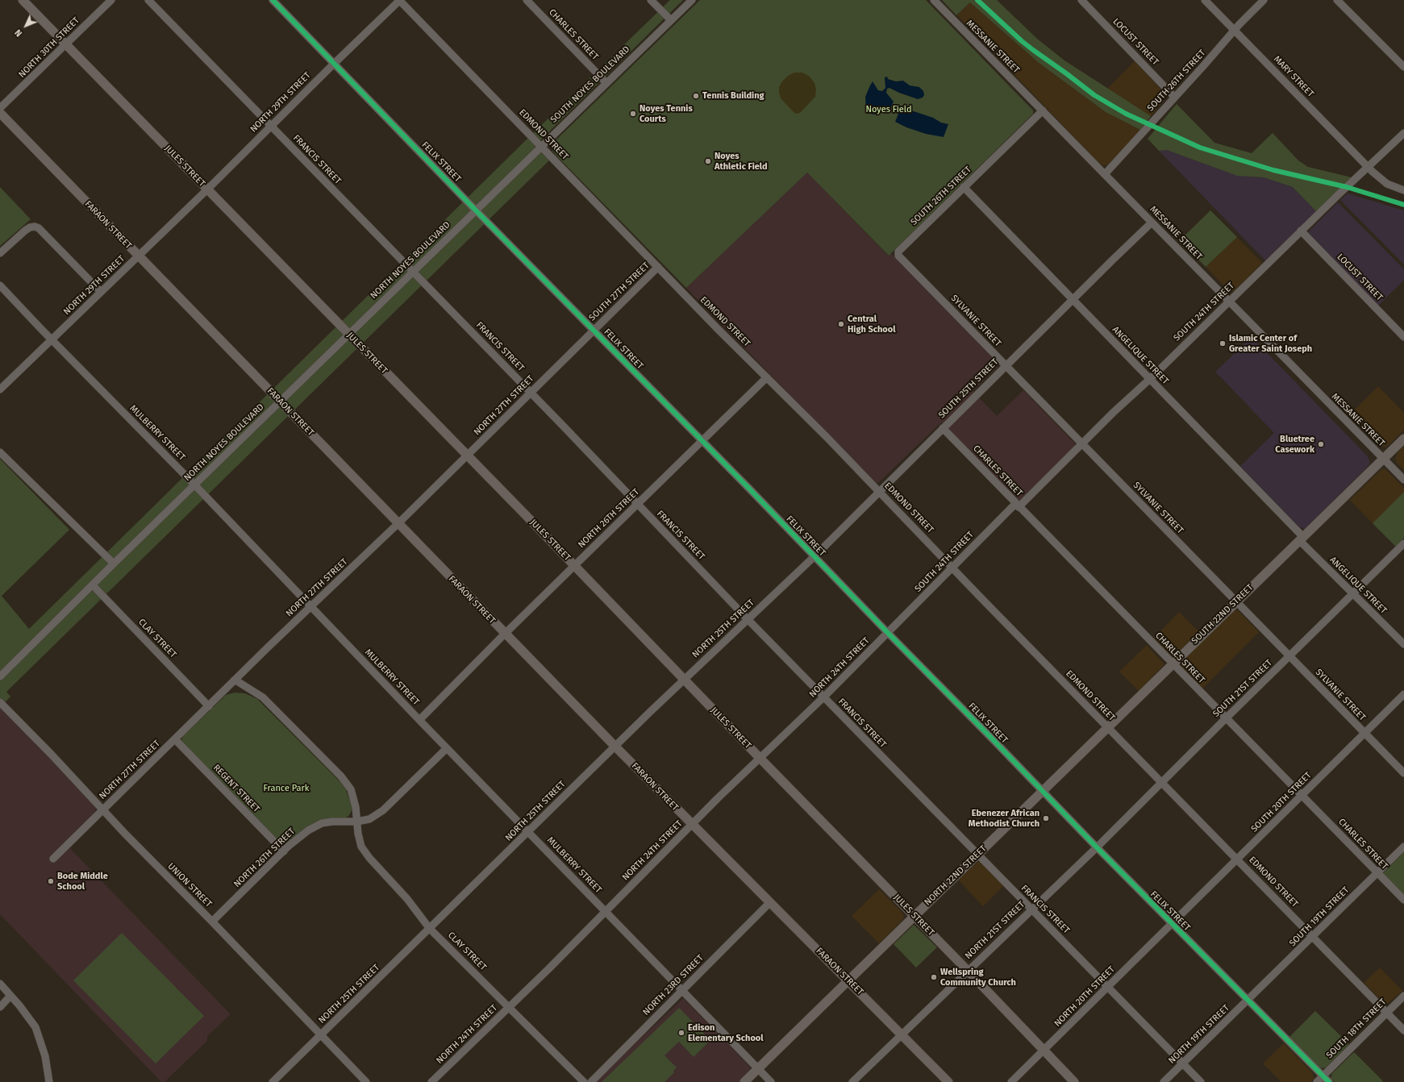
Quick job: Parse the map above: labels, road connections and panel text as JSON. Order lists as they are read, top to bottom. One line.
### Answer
{"streets":{"main road":["JULES STREET","FARAON STREET","SOUTH 22ND STREET","NORTH 22ND STREET"],"street":["CHARLES STREET","LOCUST STREET","MESSANIE STREET","NORTH 30TH STREET","MARY STREET","SOUTH 26TH STREET","SOUTH NOYES BOULEVARD","NORTH 29TH STREET","EDMOND STREET","FRANCIS STREET","FELIX STREET","NORTH NOYES BOULEVARD","SOUTH 27TH STREET","SOUTH 24TH STREET","SYLVANIE STREET","ANGELIQUE STREET","SOUTH 25TH STREET","NORTH 27TH STREET","MULBERRY STREET","NORTH 26TH STREET","NORTH 25TH STREET","CLAY STREET","NORTH 24TH STREET","SOUTH 21ST STREET","REGENT STREET","SOUTH 20TH STREET","UNION STREET","SOUTH 19TH STREET","NORTH 21ST STREET","NORTH 23RD STREET","NORTH 20TH STREET","SOUTH 18TH STREET","NORTH 19TH STREET"]},"crossings":[["CHARLES STREET","SOUTH NOYES BOULEVARD"],["CHARLES STREET","SOUTH 24TH STREET"],["CHARLES STREET","SOUTH 25TH STREET"],["CHARLES STREET","SOUTH 22ND STREET"],["CHARLES STREET","SOUTH 21ST STREET"],["CHARLES STREET","SOUTH 20TH STREET"],["CHARLES STREET","SOUTH 19TH STREET"],["LOCUST STREET","SOUTH 26TH STREET"],["LOCUST STREET","SOUTH 24TH STREET"],["MESSANIE STREET","SOUTH 26TH STREET"],["MESSANIE STREET","SOUTH 24TH STREET"],["MESSANIE STREET","SOUTH 25TH STREET"],["MESSANIE STREET","SOUTH 22ND STREET"],["NORTH 30TH STREET","JULES STREET"],["MARY STREET","SOUTH 26TH STREET"],["MARY STREET","SOUTH 24TH STREET"],["SOUTH 26TH STREET","SYLVANIE STREET"],["SOUTH 26TH STREET","ANGELIQUE STREET"],["SOUTH NOYES BOULEVARD","EDMOND STREET"],["SOUTH NOYES BOULEVARD","FELIX STREET"],["SOUTH NOYES BOULEVARD","NORTH NOYES BOULEVARD"],["NORTH 29TH STREET","EDMOND STREET"],["NORTH 29TH STREET","FRANCIS STREET"],["NORTH 29TH STREET","FELIX STREET"],["NORTH 29TH STREET","JULES STREET"],["NORTH 29TH STREET","FARAON STREET"],["NORTH 29TH STREET","MULBERRY STREET"],["EDMOND STREET","SOUTH 27TH STREET"],["EDMOND STREET","SOUTH 24TH STREET"],["EDMOND STREET","SOUTH 25TH STREET"],["EDMOND STREET","SOUTH 22ND STREET"],["EDMOND STREET","SOUTH 21ST STREET"],["EDMOND STREET","SOUTH 20TH STREET"],["EDMOND STREET","SOUTH 19TH STREET"],["EDMOND STREET","SOUTH 18TH STREET"],["FRANCIS STREET","NORTH NOYES BOULEVARD"],["FRANCIS STREET","NORTH 27TH STREET"],["FRANCIS STREET","NORTH 26TH STREET"],["FRANCIS STREET","NORTH 25TH STREET"],["FRANCIS STREET","NORTH 24TH STREET"],["FRANCIS STREET","NORTH 22ND STREET"],["FRANCIS STREET","NORTH 21ST STREET"],["FRANCIS STREET","NORTH 20TH STREET"],["FRANCIS STREET","NORTH 19TH STREET"],["FELIX STREET","NORTH NOYES BOULEVARD"],["FELIX STREET","SOUTH 27TH STREET"],["FELIX STREET","SOUTH 24TH STREET"],["FELIX STREET","SOUTH 25TH STREET"],["FELIX STREET","NORTH 27TH STREET"],["FELIX STREET","NORTH 26TH STREET"],["FELIX STREET","SOUTH 22ND STREET"],["FELIX STREET","NORTH 25TH STREET"],["FELIX STREET","NORTH 24TH STREET"],["FELIX STREET","SOUTH 21ST STREET"],["FELIX STREET","SOUTH 20TH STREET"],["FELIX STREET","NORTH 22ND STREET"],["FELIX STREET","SOUTH 19TH STREET"],["FELIX STREET","NORTH 21ST STREET"],["FELIX STREET","NORTH 20TH STREET"],["FELIX STREET","SOUTH 18TH STREET"],["FELIX STREET","NORTH 19TH STREET"],["JULES STREET","NORTH NOYES BOULEVARD"],["JULES STREET","NORTH 27TH STREET"],["JULES STREET","NORTH 26TH STREET"],["JULES STREET","NORTH 25TH STREET"],["JULES STREET","NORTH 24TH STREET"],["JULES STREET","NORTH 22ND STREET"],["JULES STREET","NORTH 21ST STREET"],["JULES STREET","NORTH 20TH STREET"],["FARAON STREET","NORTH NOYES BOULEVARD"],["FARAON STREET","NORTH 27TH STREET"],["FARAON STREET","NORTH 26TH STREET"],["FARAON STREET","NORTH 25TH STREET"],["FARAON STREET","NORTH 24TH STREET"],["FARAON STREET","NORTH 22ND STREET"],["FARAON STREET","NORTH 21ST STREET"],["FARAON STREET","NORTH 23RD STREET"],["NORTH NOYES BOULEVARD","MULBERRY STREET"],["NORTH NOYES BOULEVARD","CLAY STREET"],["SOUTH 27TH STREET","NORTH 27TH STREET"],["SOUTH 24TH STREET","SYLVANIE STREET"],["SOUTH 24TH STREET","ANGELIQUE STREET"],["SOUTH 24TH STREET","NORTH 24TH STREET"],["SYLVANIE STREET","SOUTH 25TH STREET"],["SYLVANIE STREET","SOUTH 22ND STREET"],["SYLVANIE STREET","SOUTH 21ST STREET"],["SYLVANIE STREET","SOUTH 20TH STREET"],["ANGELIQUE STREET","SOUTH 25TH STREET"],["ANGELIQUE STREET","SOUTH 22ND STREET"],["ANGELIQUE STREET","SOUTH 21ST STREET"],["SOUTH 25TH STREET","NORTH 25TH STREET"],["NORTH 27TH STREET","MULBERRY STREET"],["NORTH 27TH STREET","CLAY STREET"],["NORTH 27TH STREET","REGENT STREET"],["NORTH 27TH STREET","UNION STREET"],["MULBERRY STREET","NORTH 26TH STREET"],["MULBERRY STREET","NORTH 25TH STREET"],["MULBERRY STREET","NORTH 24TH STREET"],["MULBERRY STREET","NORTH 22ND STREET"],["MULBERRY STREET","NORTH 23RD STREET"],["NORTH 26TH STREET","CLAY STREET"],["NORTH 26TH STREET","REGENT STREET"],["NORTH 26TH STREET","UNION STREET"],["SOUTH 22ND STREET","NORTH 22ND STREET"],["NORTH 25TH STREET","CLAY STREET"],["NORTH 25TH STREET","UNION STREET"],["CLAY STREET","NORTH 24TH STREET"],["SOUTH 21ST STREET","NORTH 21ST STREET"],["SOUTH 20TH STREET","NORTH 20TH STREET"],["SOUTH 19TH STREET","NORTH 19TH STREET"]],"parks":["Noyes Field","France Park"],"places":["Tennis Building","Noyes Tennis Courts","Noyes Athletic Field","Central High School","Islamic Center of Greater Saint Joseph","Bluetree Casework","Ebenezer African Methodist Church","Bode Middle School","Wellspring Community Church","Edison Elementary School"],"north":"bottom left"}
